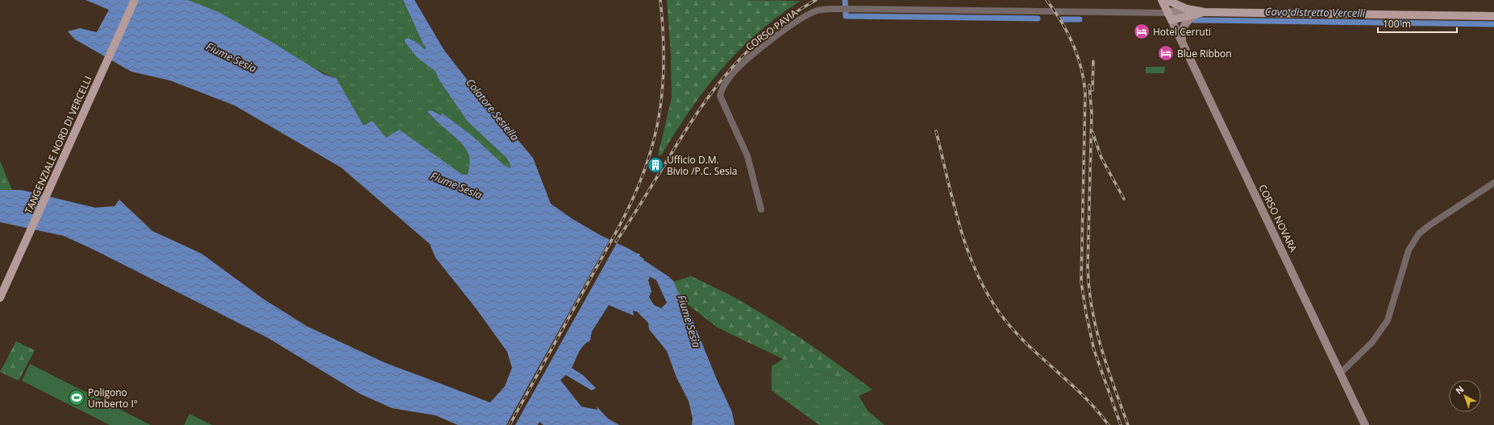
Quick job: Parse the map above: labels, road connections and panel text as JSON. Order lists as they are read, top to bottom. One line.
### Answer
{"streets":{"main road":["TANGENZIALE NORD DI VERCELLI","CORSO NOVARA"],"street":["CORSO PAVIA"]},"crossings":[["CORSO PAVIA","CORSO NOVARA"]],"water":["Cavo distretto Vercelli","Fiume Sesia","Colatore Sesiella"],"places":{"hotel":["Hotel Cerruti","Blue Ribbon"],"building":["Ufficio D.M. Bivio /P.C. Sesia"],"sports":["Poligono Umberto I°"]},"scale_bar":"100 m","north":"top left"}
